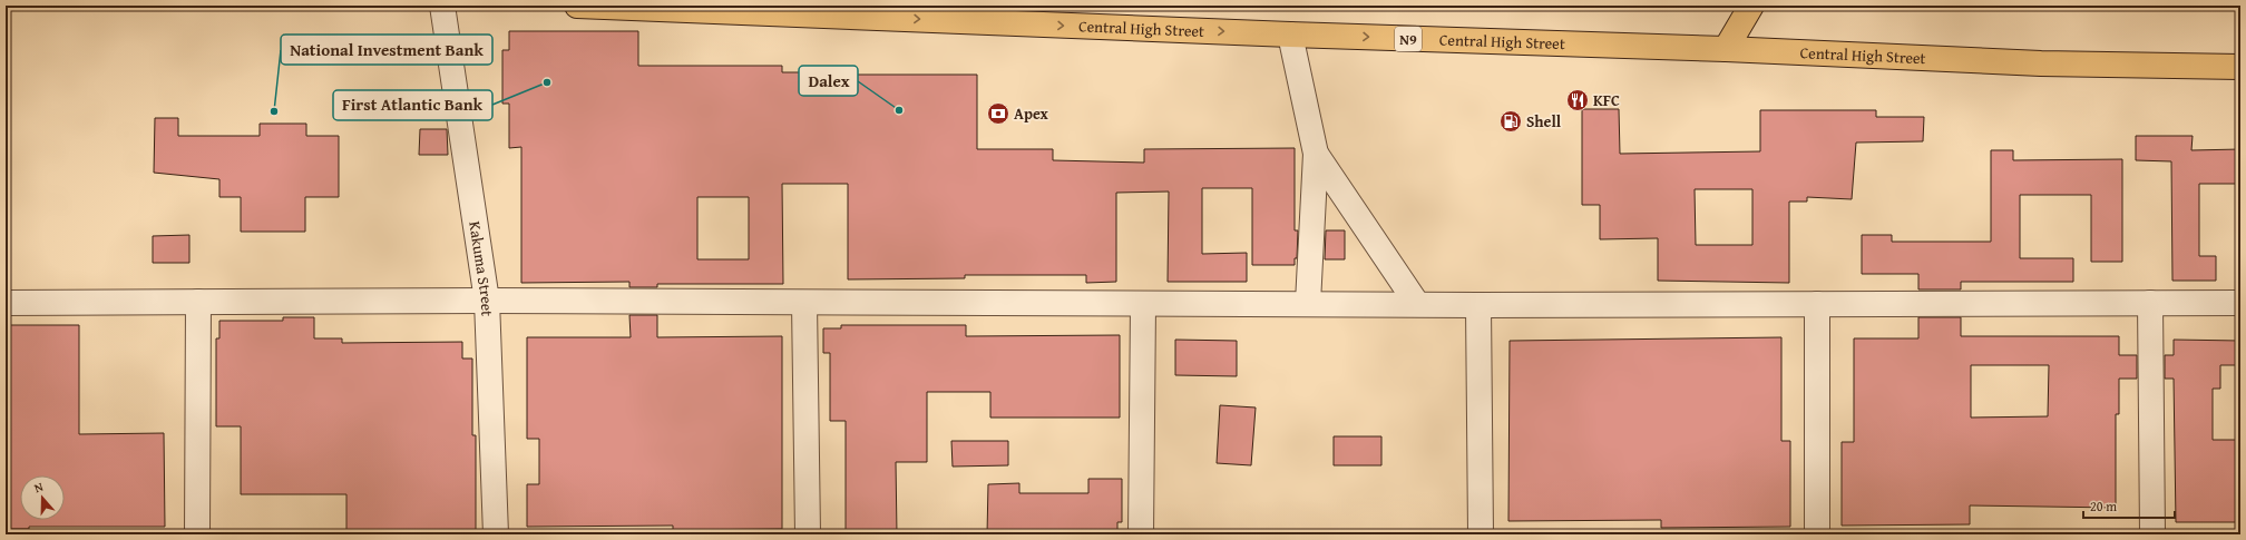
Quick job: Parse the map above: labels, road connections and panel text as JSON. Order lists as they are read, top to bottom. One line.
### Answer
{"streets":{"highway":["Central High Street","N9"],"street":["Kakuma Street"]},"one_way":["Central High Street"],"places":{"other":["First Atlantic Bank","Dalex","National Investment Bank"],"restaurant":["KFC"],"bank":["Apex"],"fuel station":["Shell"]},"scale_bar":"20 m","north":"top"}
